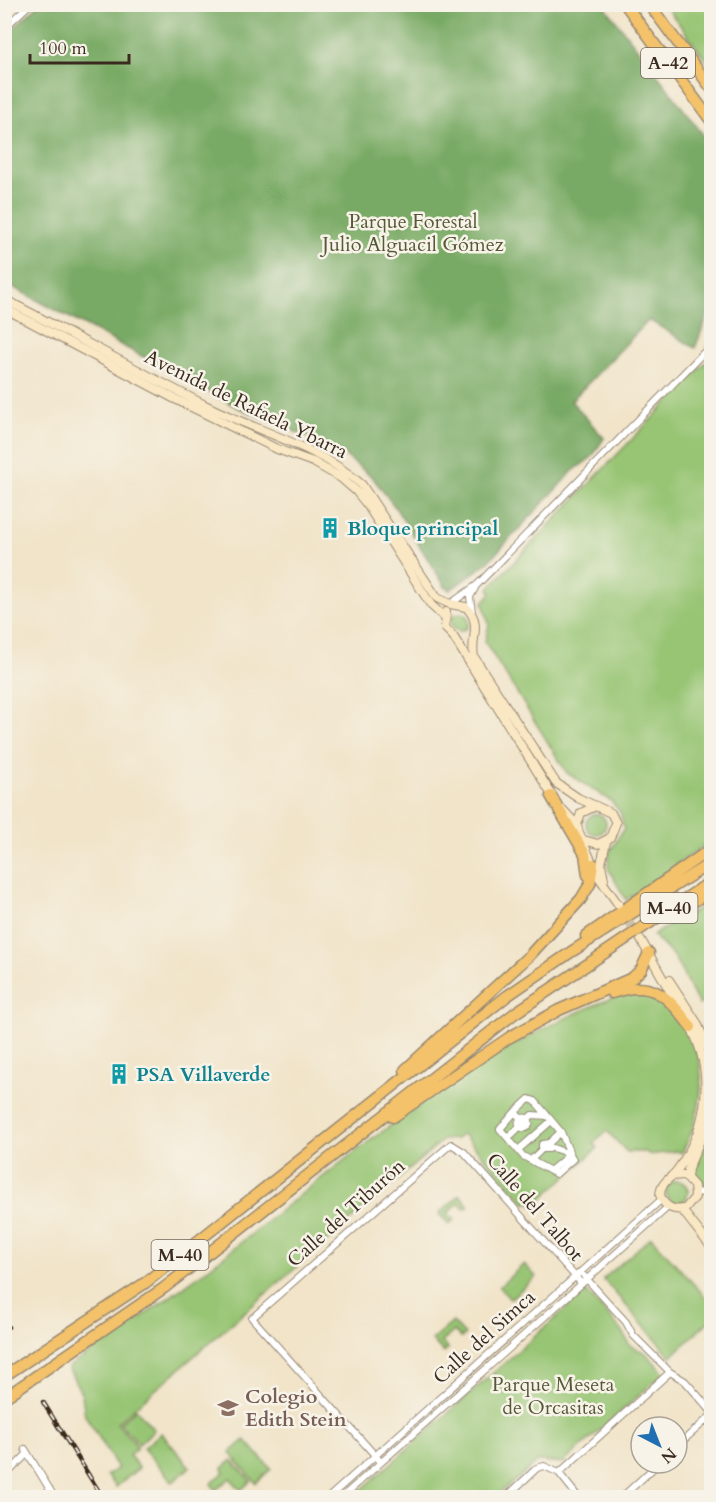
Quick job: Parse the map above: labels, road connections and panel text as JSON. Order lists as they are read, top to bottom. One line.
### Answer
{"streets":{"highway":["A-42","M-40"],"main road":["Avenida de Rafaela Ybarra"],"street":["Calle del Talbot","Calle del Tiburón","Calle del Simca"]},"crossings":[["Calle del Talbot","Calle del Tiburón"],["Calle del Talbot","Calle del Simca"],["Calle del Tiburón","Calle del Simca"]],"parks":["Parque Forestal Julio Alguacil Gómez","Parque Meseta de Orcasitas"],"places":{"building":["Bloque principal","PSA Villaverde"],"school or university":["Colegio Edith Stein"]},"scale_bar":"100 m","north":"bottom right"}
